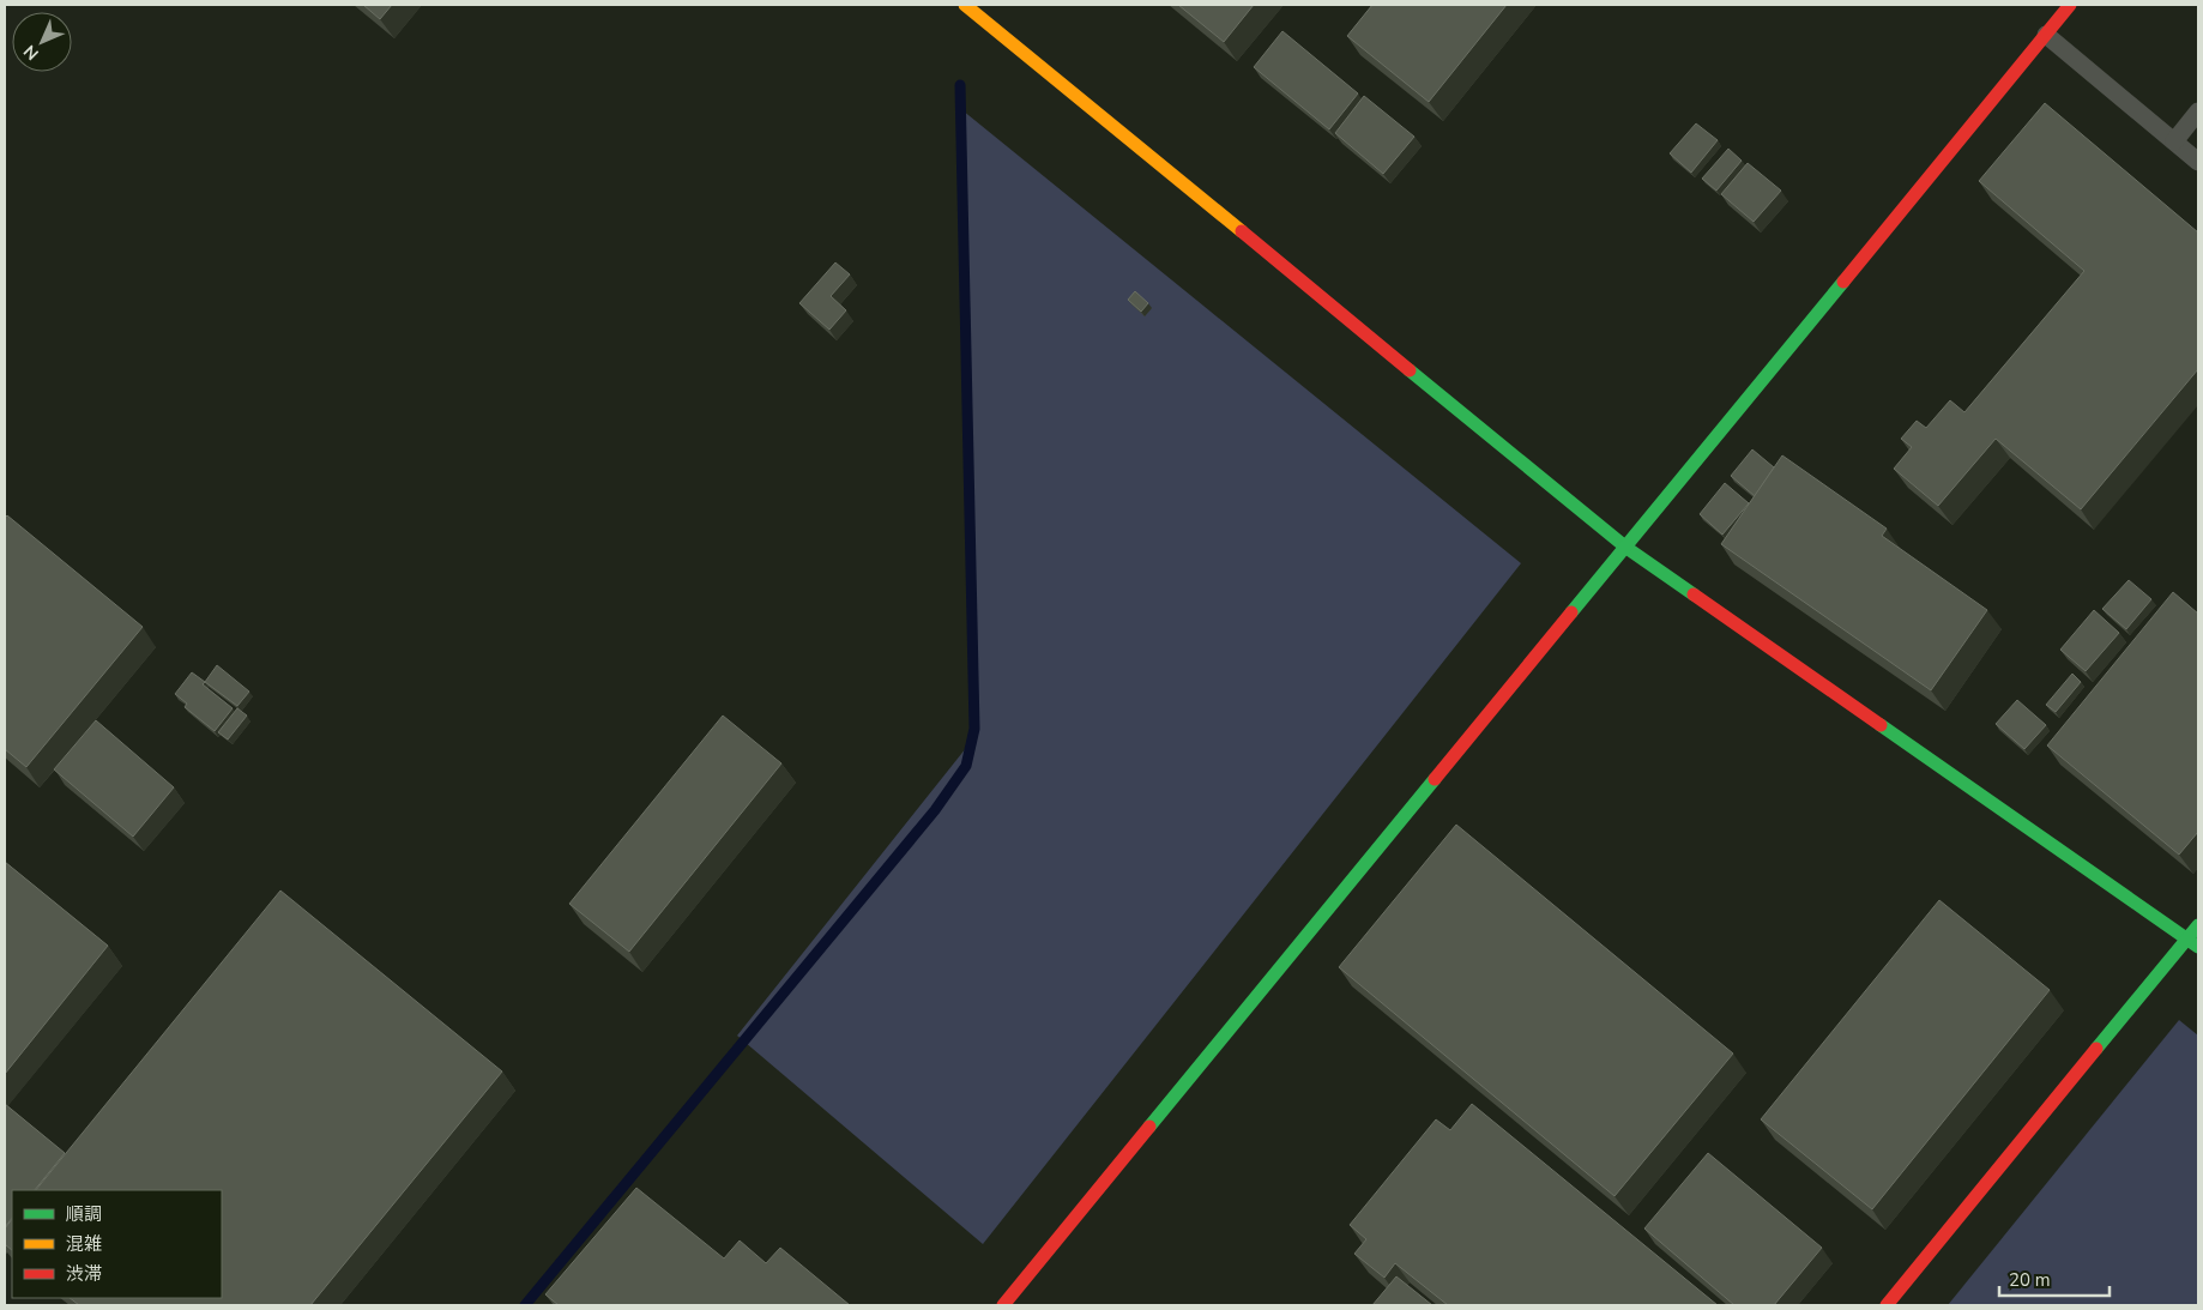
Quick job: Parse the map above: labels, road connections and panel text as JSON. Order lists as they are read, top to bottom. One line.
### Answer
{"legend":["順調","混雑","渋滞"],"scale_bar":"20 m","north":"bottom left"}
